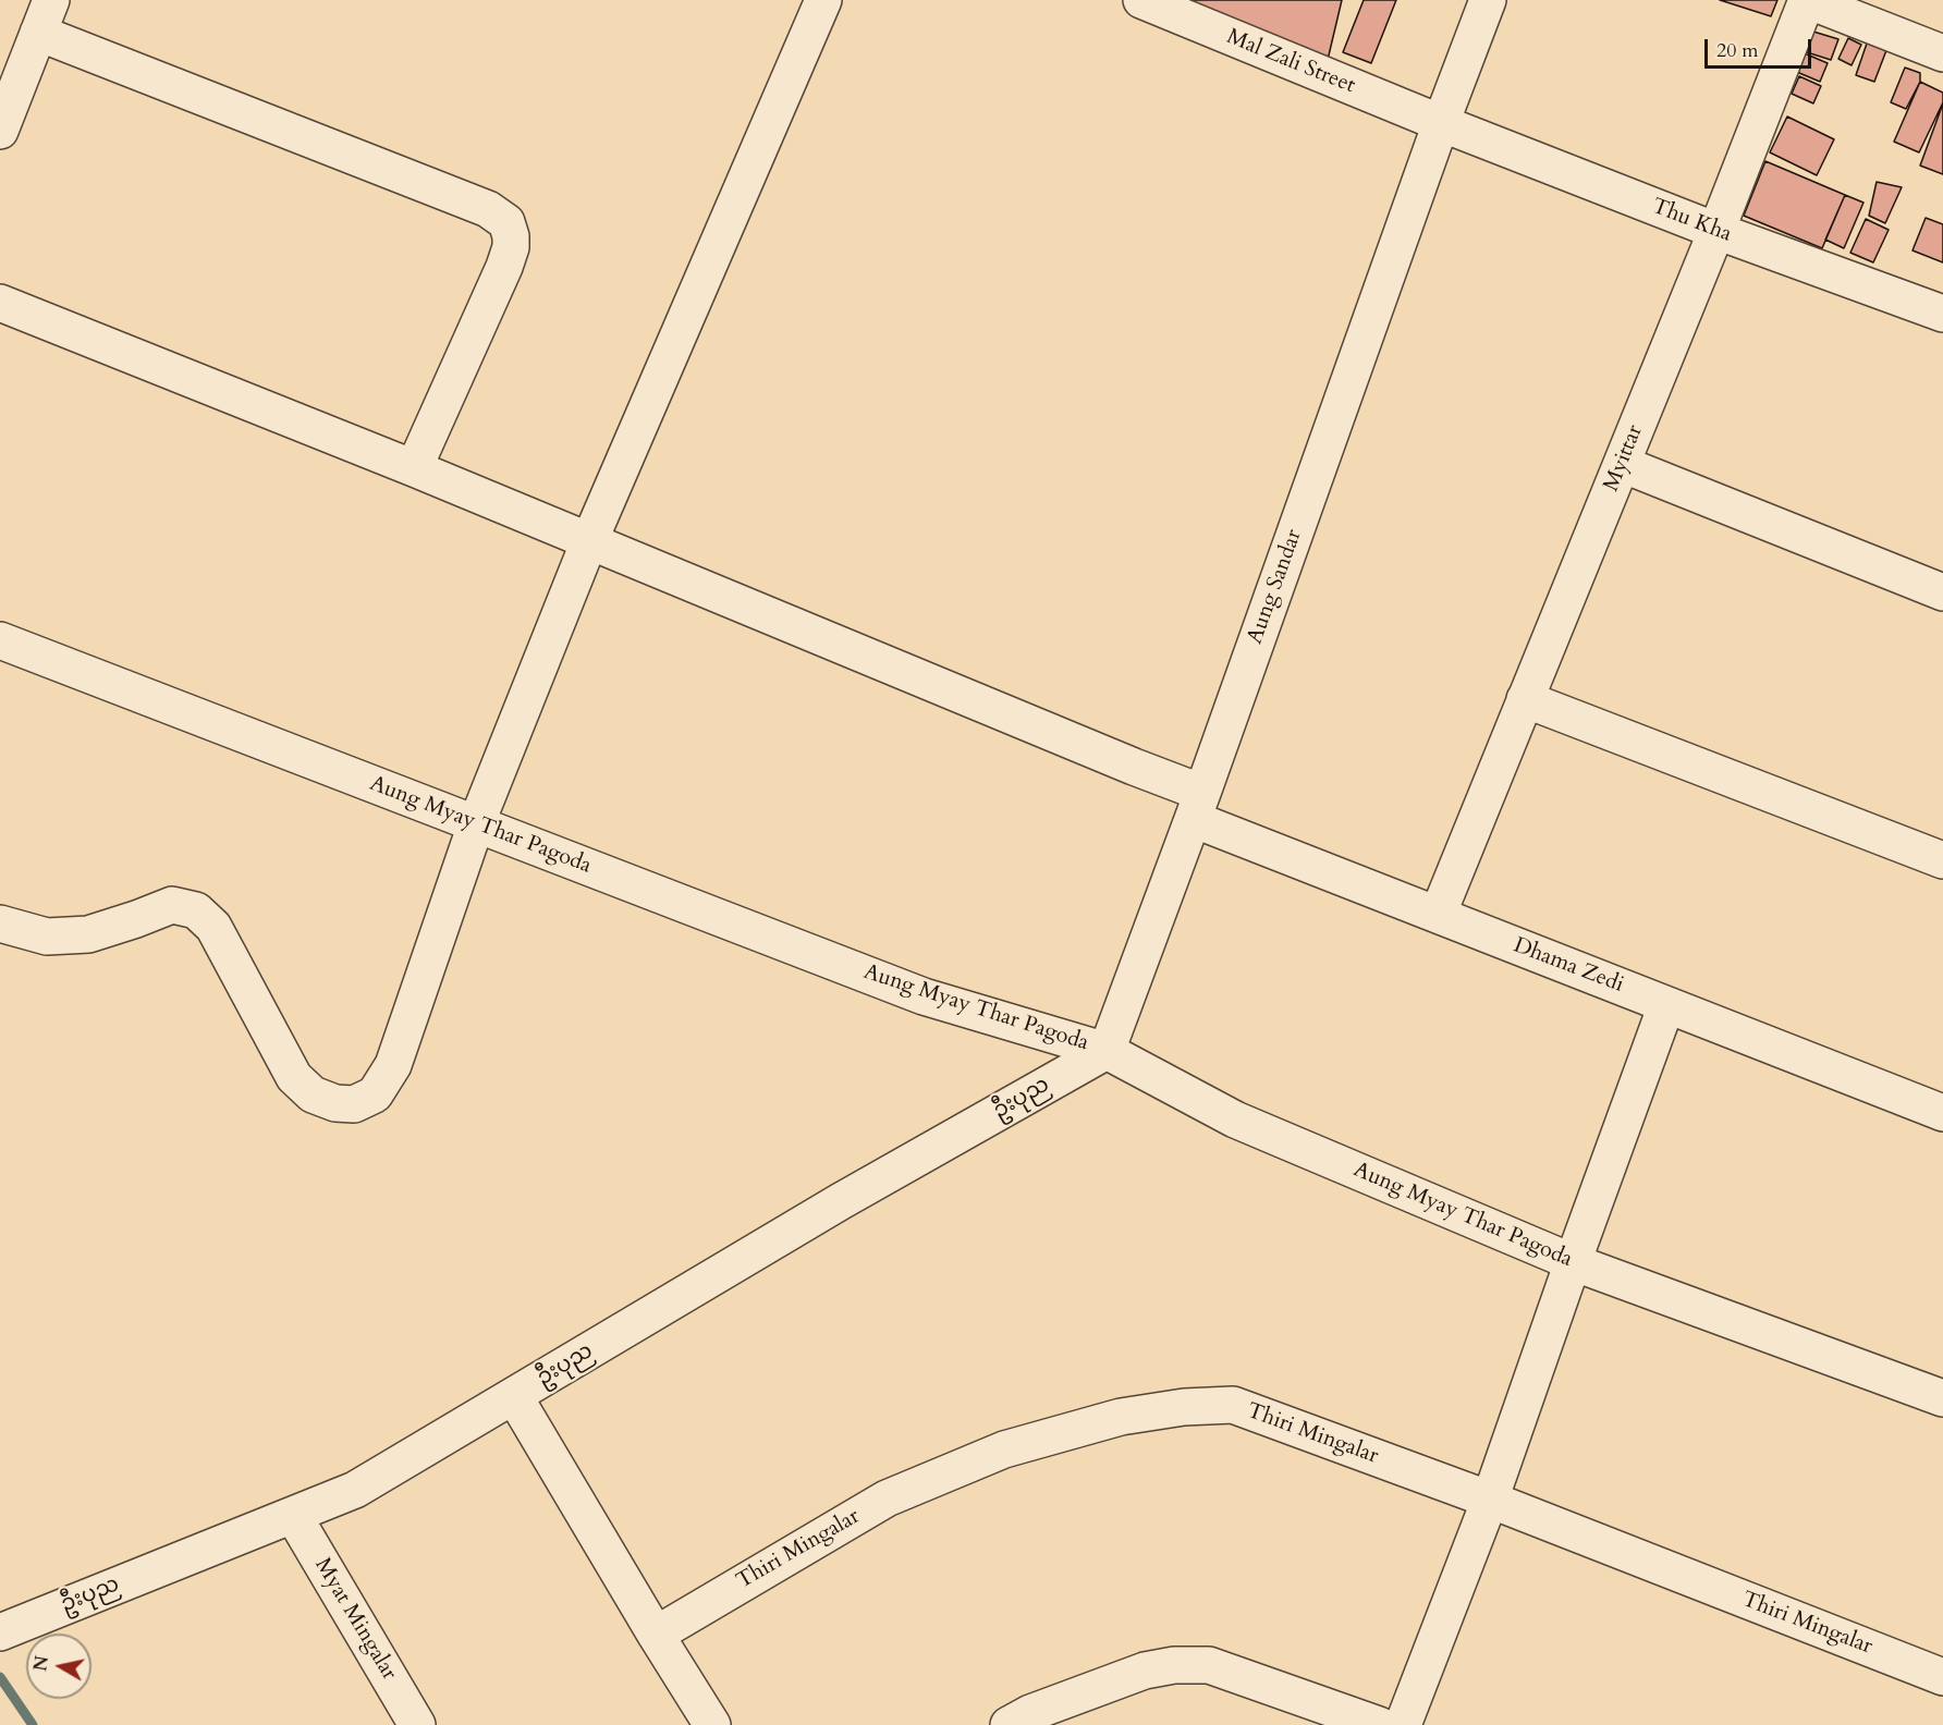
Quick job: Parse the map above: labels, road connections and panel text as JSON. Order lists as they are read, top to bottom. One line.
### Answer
{"streets":{"street":["Mal Zali Street","Thu Kha","Myittar","Aung Sandar","Aung Myay Thar Pagoda","Dhama Zedi","ဦးပုည","Thiri Mingalar","Myat Mingalar"]},"crossings":[["Mal Zali Street","Thu Kha"],["Mal Zali Street","Aung Sandar"],["Thu Kha","Myittar"],["Thu Kha","Aung Sandar"],["Myittar","Dhama Zedi"],["Aung Sandar","Aung Myay Thar Pagoda"],["Aung Sandar","Dhama Zedi"],["Aung Sandar","ဦးပုည"],["Aung Myay Thar Pagoda","ဦးပုည"],["ဦးပုည","Myat Mingalar"]],"scale_bar":"20 m","north":"left"}
